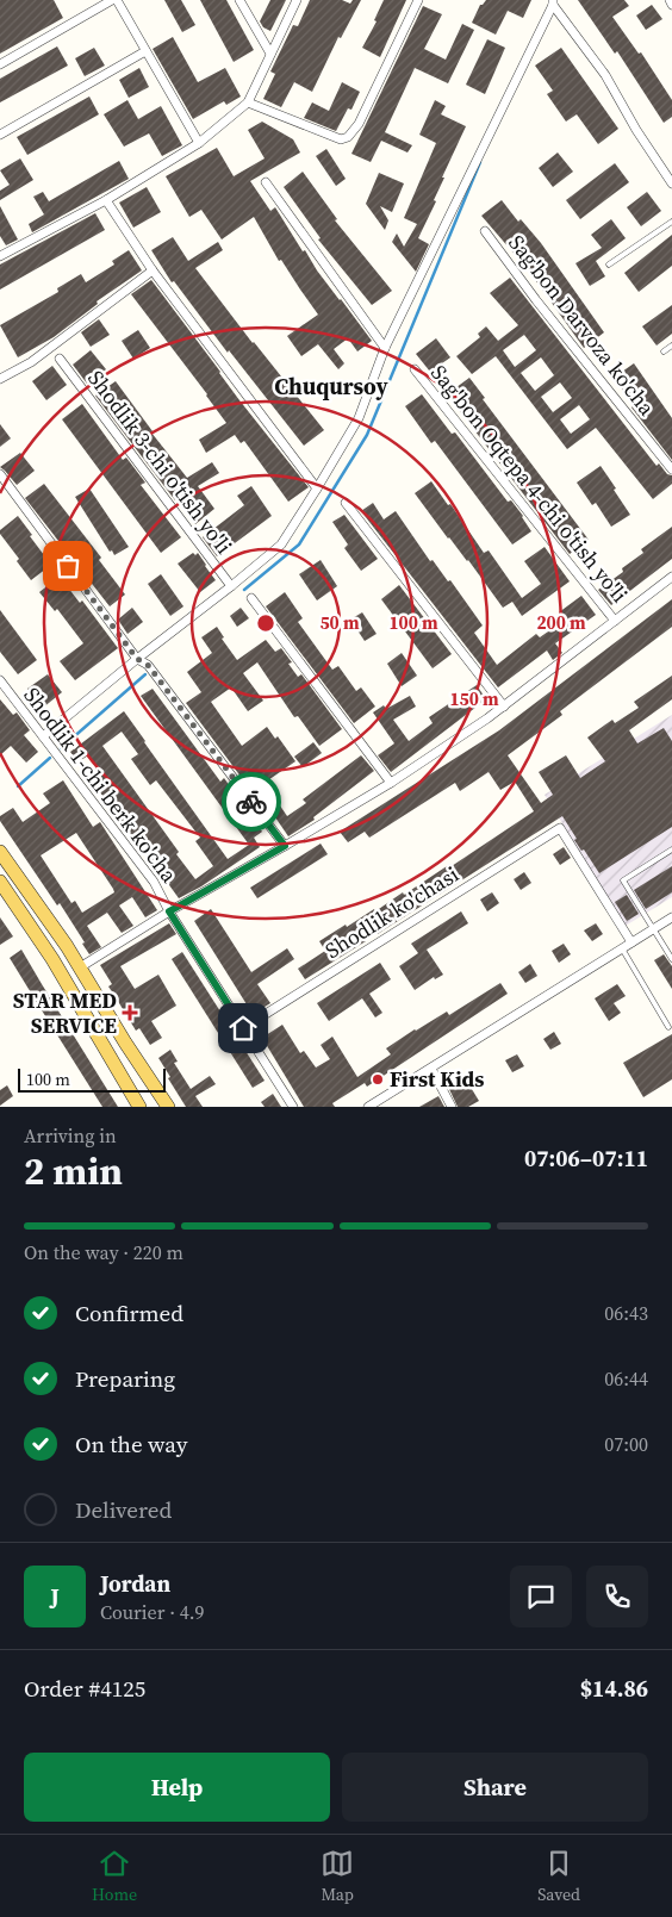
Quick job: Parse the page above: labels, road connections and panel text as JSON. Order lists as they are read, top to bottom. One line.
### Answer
{"streets":{"street":["Sag'bon Darvoza ko'cha","Shodlik 3-chi o'tish yo'li","Sag'bon Oqtepa 4-chi o'tish yo'li","Shodlik 1-chi berk ko'cha","Shodlik ko'chasi"]},"crossings":[["Shodlik 1-chi berk ko'cha","Shodlik ko'chasi"]],"districts":["Chuqursoy"],"places":{"health":["STAR MED SERVICE"],"other":["First Kids"]},"scale_bar":"100 m","page":{"scale":"100 m","heading":["2 min","Arriving in","07:06–07:11"],"panel":["Jordan","Courier · 4.9","Order #4125","$14.86"],"bar":"On the way · 220 m","list":[["Confirmed","06:43"],["Preparing","06:44"],["On the way","07:00"],"Delivered"],"round":"J","buttons":["Help","Share"],"tabs":["Home","Map","Saved"]},"rings":["50 m","100 m","200 m","150 m"]}
